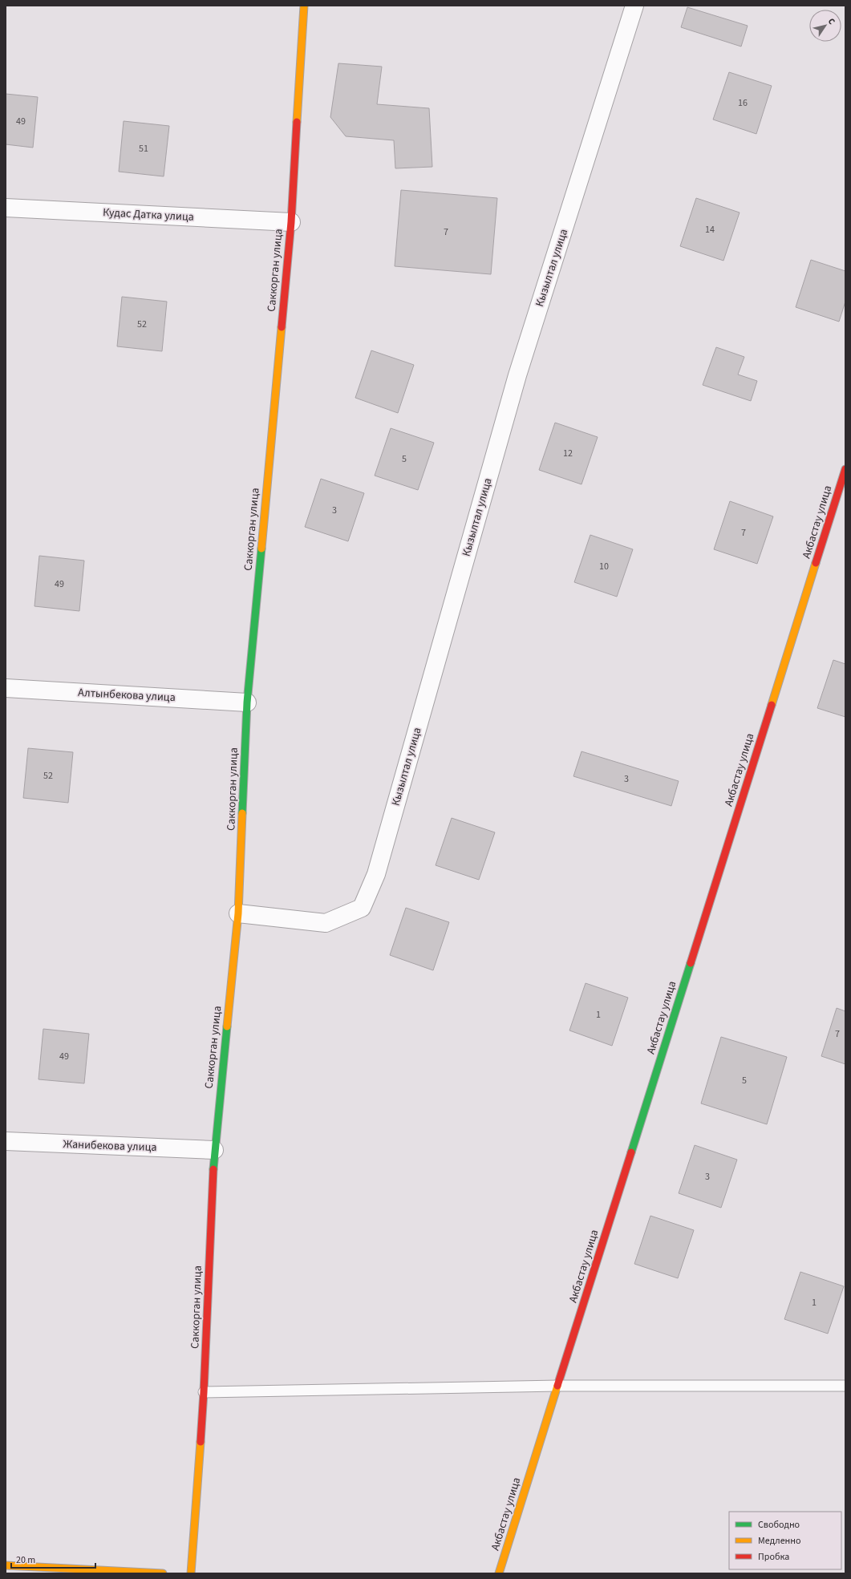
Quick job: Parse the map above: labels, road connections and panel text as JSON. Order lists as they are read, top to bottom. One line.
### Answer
{"streets":{"street":["Кудас Датка улица","Кызылтал улица","Саккорган улица","Акбастау улица","Алтынбекова улица","Жанибекова улица"]},"crossings":[["Кудас Датка улица","Саккорган улица"],["Кызылтал улица","Саккорган улица"],["Саккорган улица","Алтынбекова улица"],["Саккорган улица","Жанибекова улица"]],"house_numbers":["16","49","51","14","7","52","12","5","3","7","10","49","52","3","1","7","49","5","3","1"],"legend":["Свободно","Медленно","Пробка"],"scale_bar":"20 m","north":"top right"}
